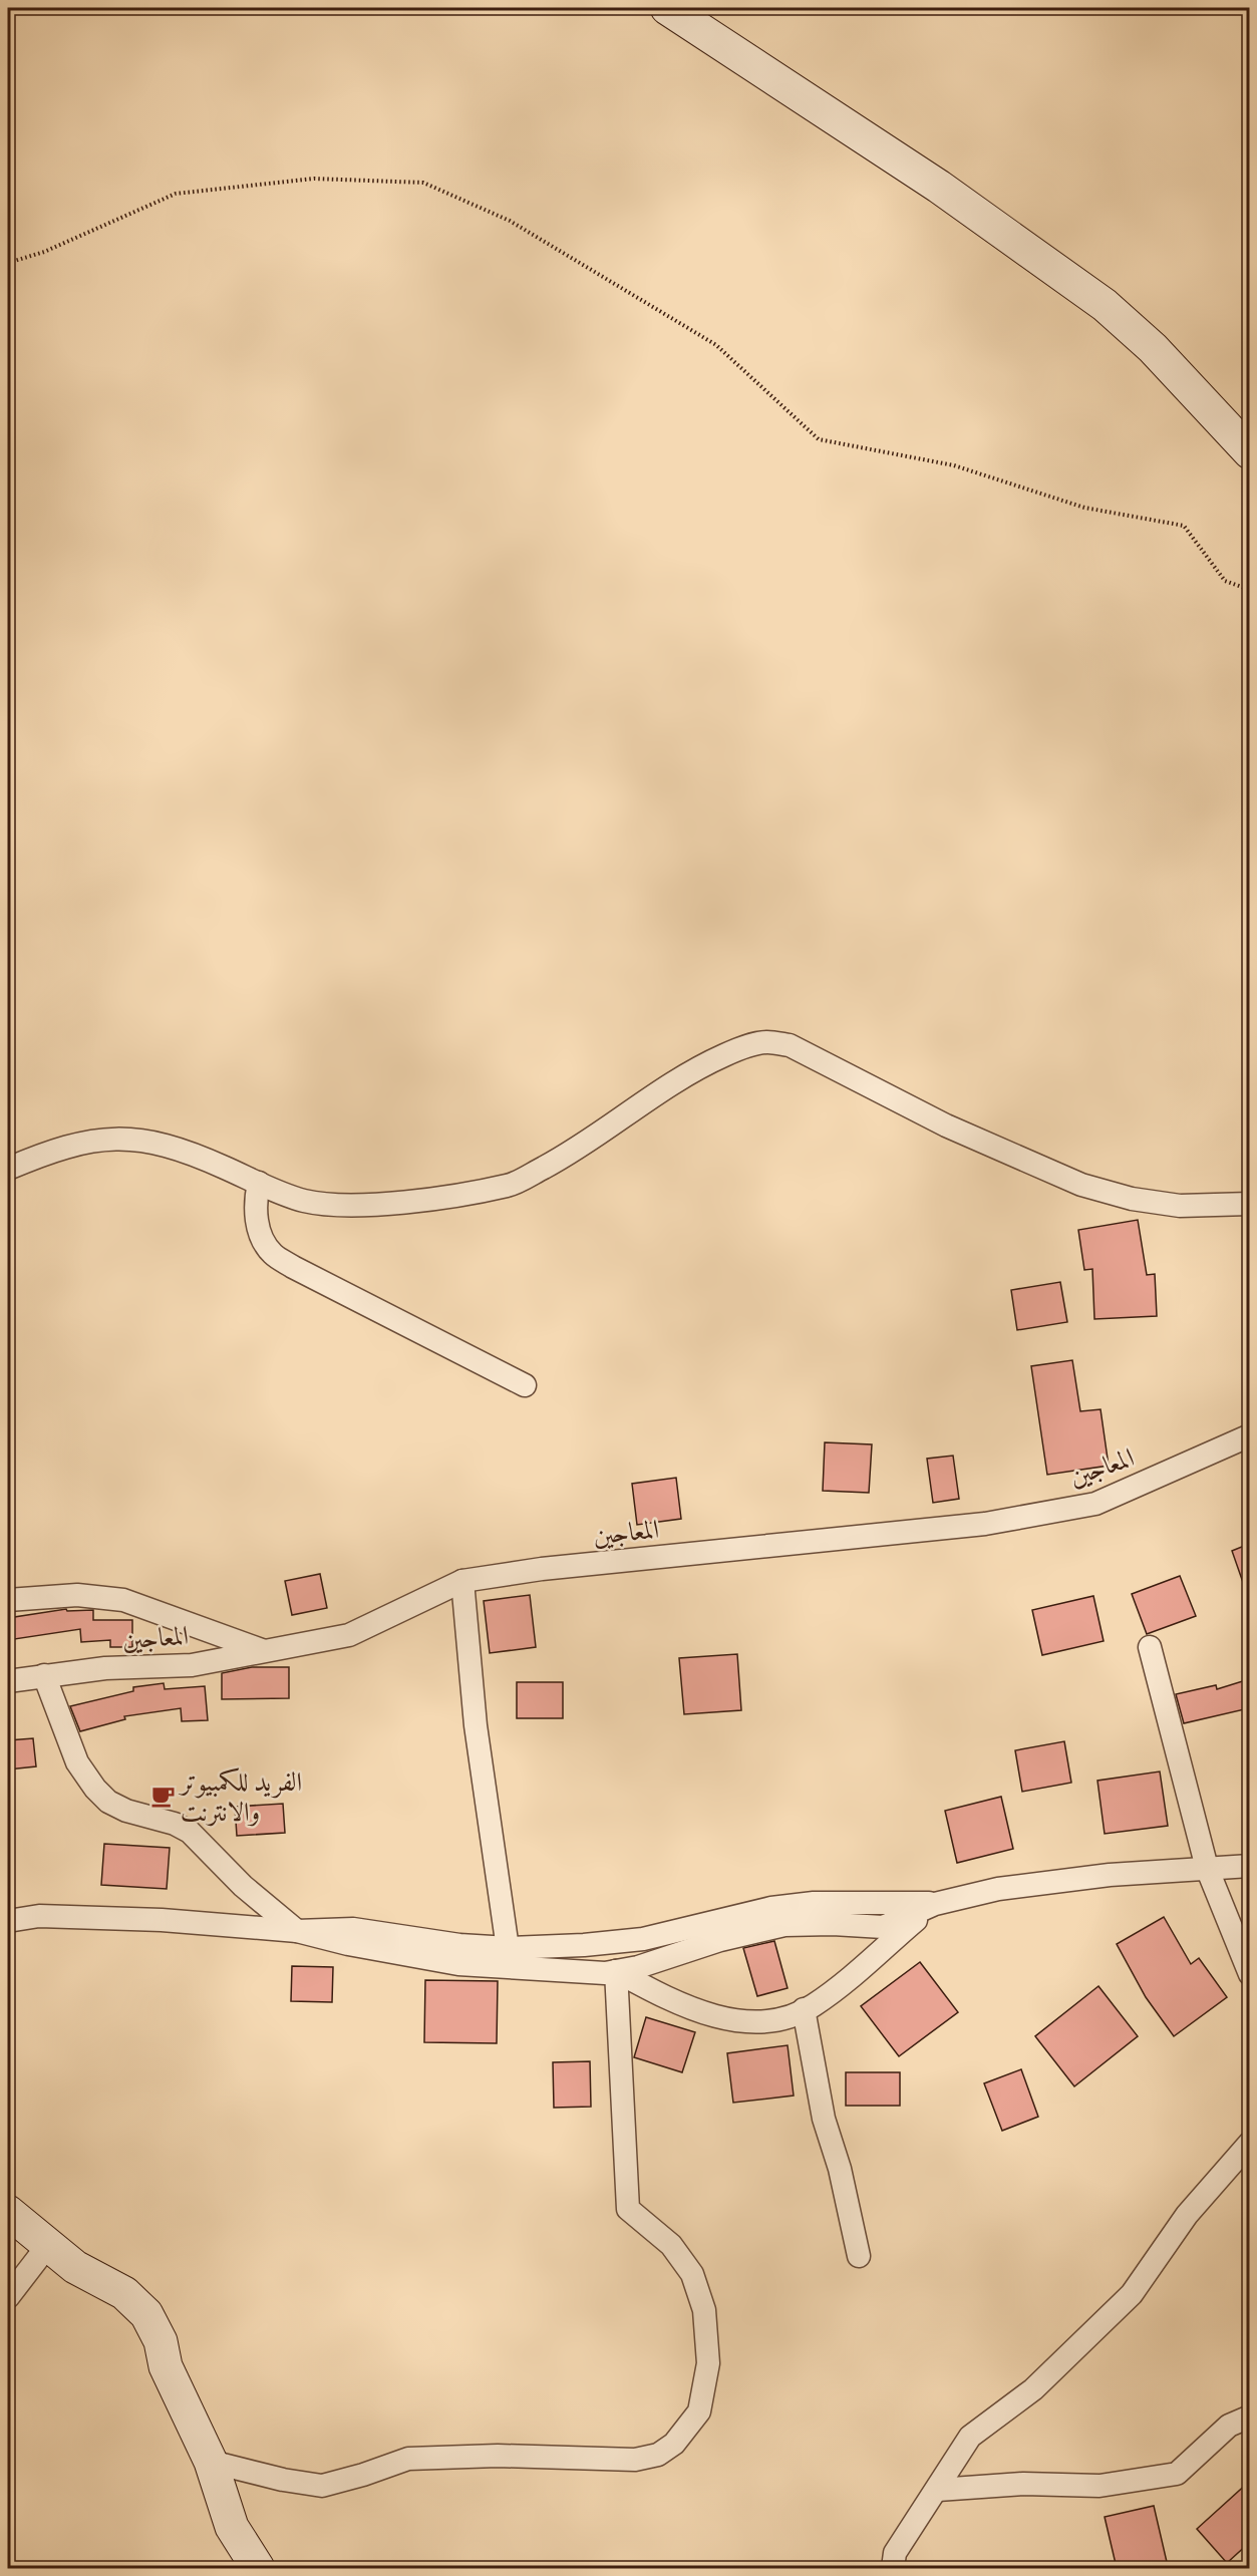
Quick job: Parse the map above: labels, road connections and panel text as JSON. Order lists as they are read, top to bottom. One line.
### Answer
{"streets":{"street":["المعاجين"]},"places":{"cafe":["الفريد للكمبيوتر والانترنت"]}}
